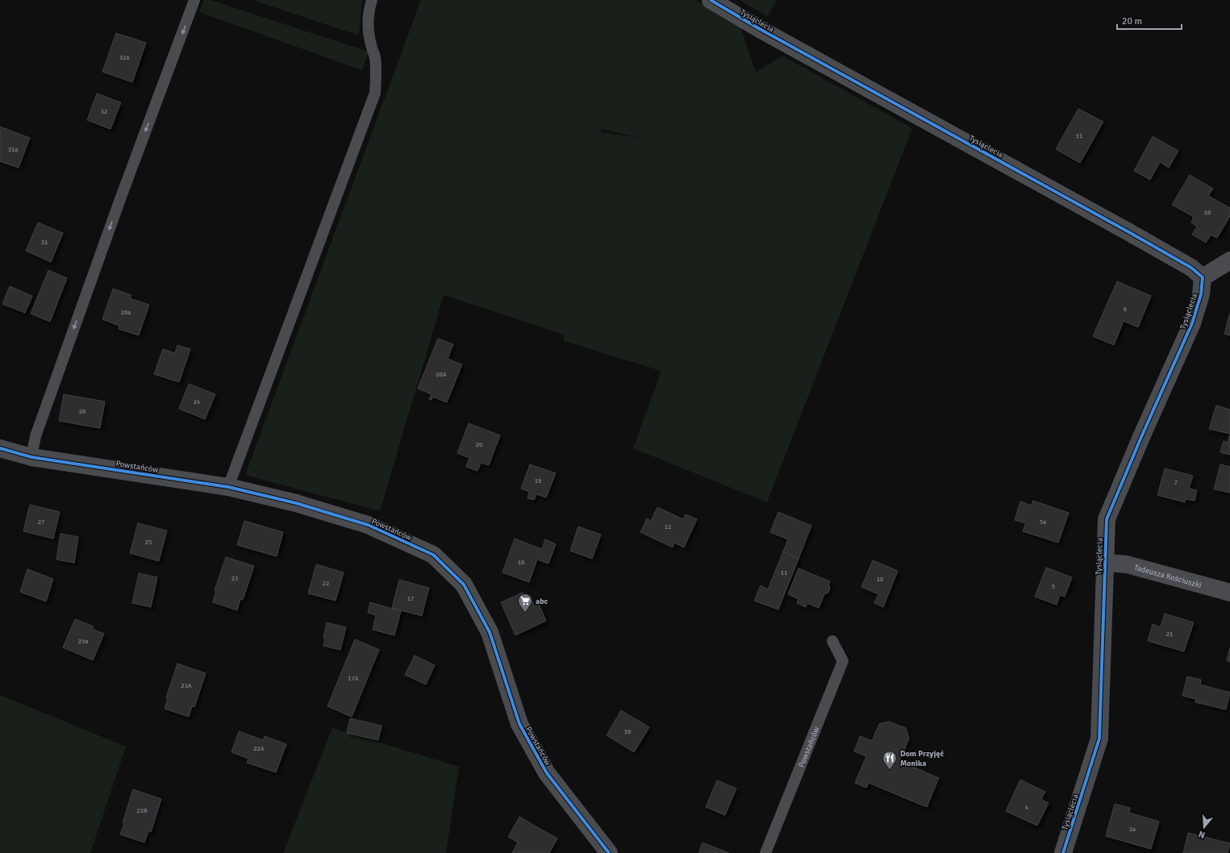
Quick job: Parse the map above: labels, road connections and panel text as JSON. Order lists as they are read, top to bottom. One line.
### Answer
{"streets":{"street":["Tysiąclecia","Powstańców","Tadeusza Kościuszki"]},"crossings":[["Tysiąclecia","Tadeusza Kościuszki"]],"places":{"supermarket":["abc"],"restaurant":["Dom Przyjęć Monika"]},"house_numbers":["32a","32","11","31a","10","31","6","26a","20A","24","26","20","19","7","27","5a","12","25","18","11","23","10","22","5","17","21","25a","17A","23A","16","22A","4","23B","3a"],"scale_bar":"20 m","north":"bottom"}
